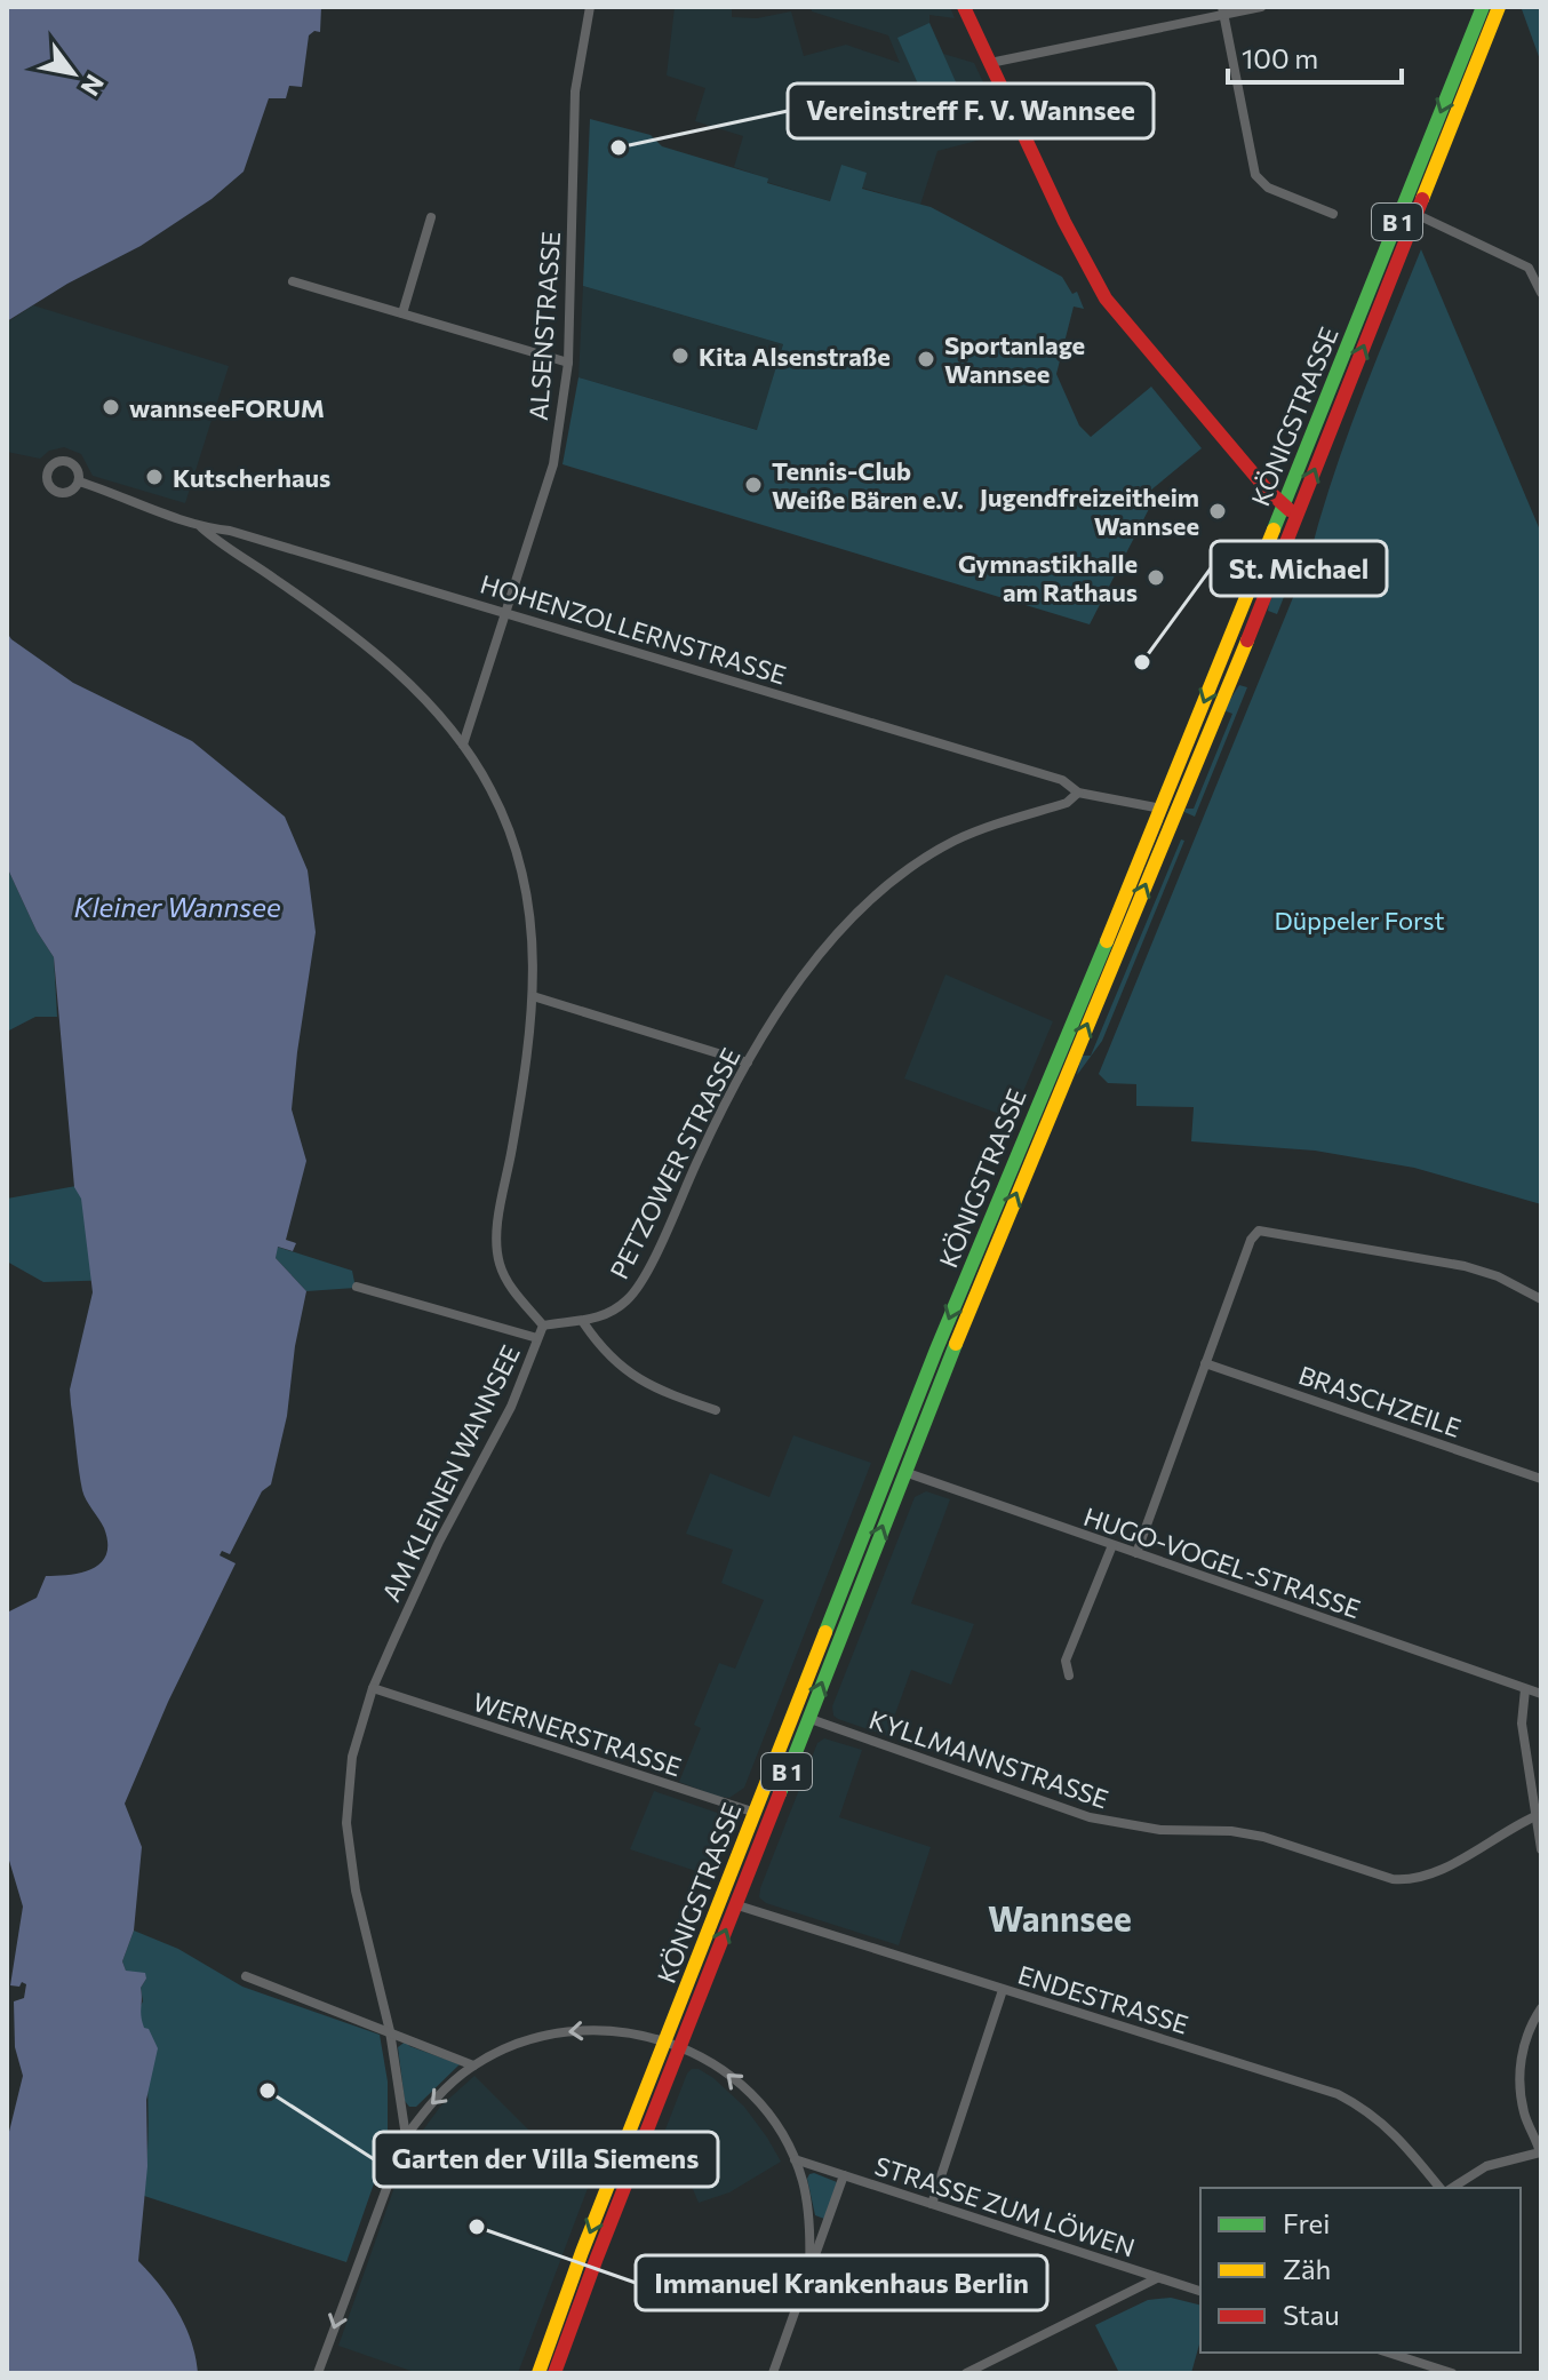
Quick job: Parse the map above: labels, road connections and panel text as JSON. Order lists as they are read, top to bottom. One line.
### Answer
{"streets":{"main road":["B 1","KÖNIGSTRASSE"],"street":["ALSENSTRASSE","HOHENZOLLERNSTRASSE","PETZOWER STRASSE","BRASCHZEILE","AM KLEINEN WANNSEE","HUGO-VOGEL-STRASSE","WERNERSTRASSE","KYLLMANNSTRASSE","ENDESTRASSE","STRASSE ZUM LÖWEN"]},"crossings":[["ALSENSTRASSE","HOHENZOLLERNSTRASSE"],["ALSENSTRASSE","AM KLEINEN WANNSEE"],["KÖNIGSTRASSE","HOHENZOLLERNSTRASSE"],["KÖNIGSTRASSE","HUGO-VOGEL-STRASSE"],["KÖNIGSTRASSE","WERNERSTRASSE"],["KÖNIGSTRASSE","KYLLMANNSTRASSE"],["KÖNIGSTRASSE","ENDESTRASSE"],["HOHENZOLLERNSTRASSE","PETZOWER STRASSE"],["HOHENZOLLERNSTRASSE","AM KLEINEN WANNSEE"],["PETZOWER STRASSE","AM KLEINEN WANNSEE"],["AM KLEINEN WANNSEE","WERNERSTRASSE"]],"districts":["Wannsee"],"water":["Kleiner Wannsee"],"parks":["Düppeler Forst"],"places":["Vereinstreff F. V. Wannsee","Kita Alsenstraße","Sportanlage Wannsee","wannseeFORUM","Kutscherhaus","Tennis-Club Weiße Bären e.V.","Jugendfreizeitheim Wannsee","Gymnastikhalle am Rathaus","St. Michael","Garten der Villa Siemens","Immanuel Krankenhaus Berlin"],"legend":["Frei","Zäh","Stau"],"scale_bar":"100 m","north":"bottom right"}
